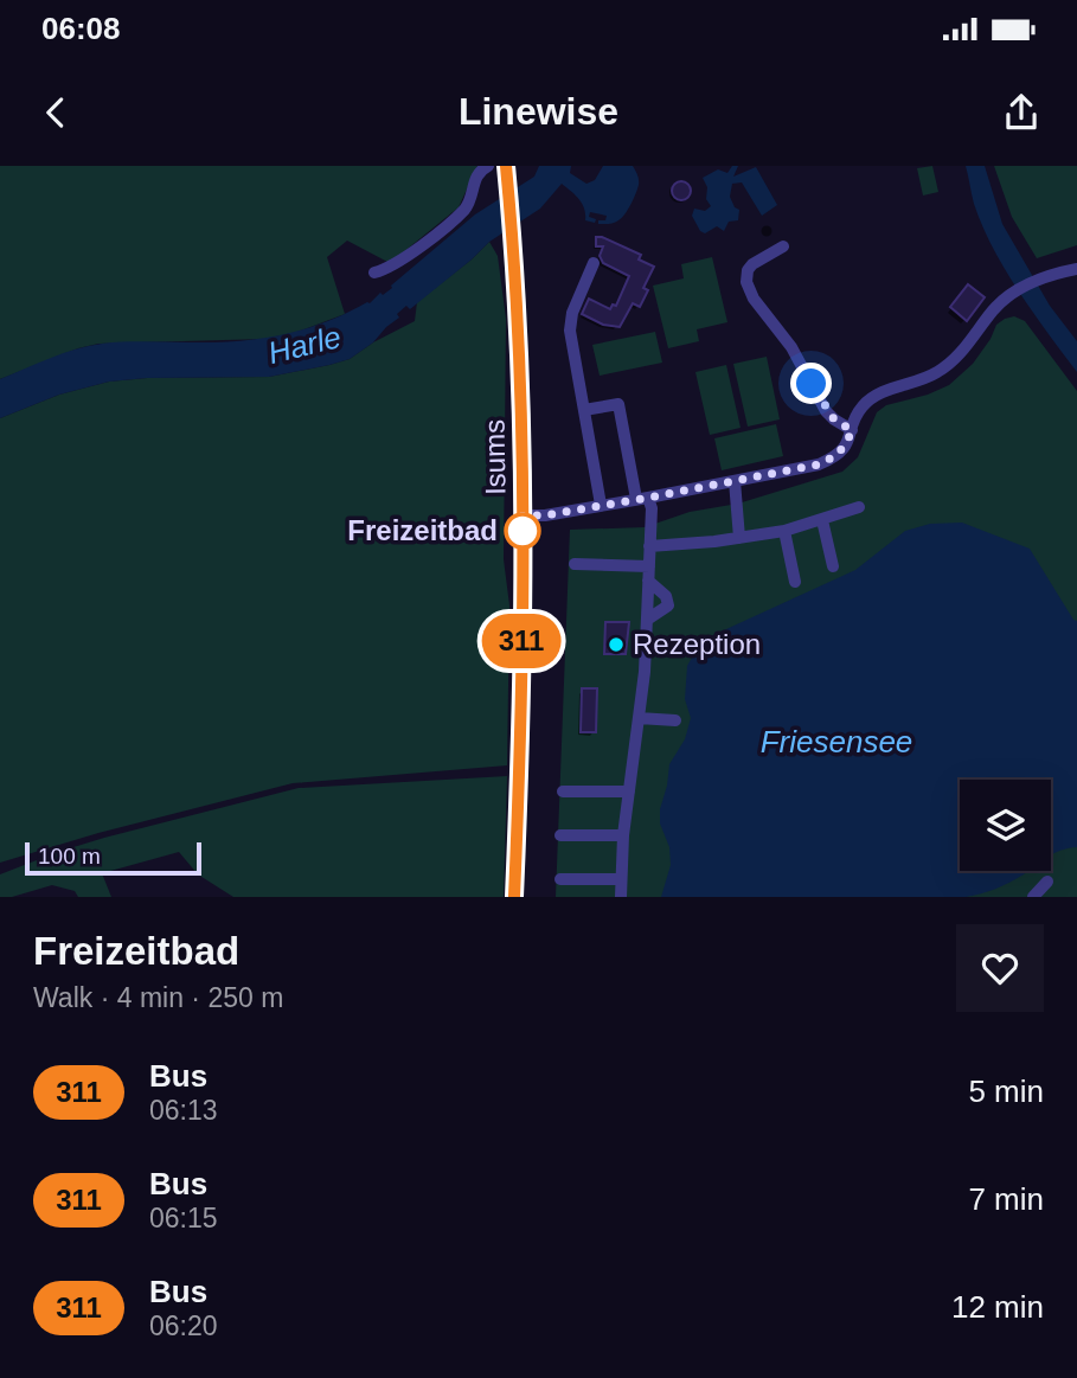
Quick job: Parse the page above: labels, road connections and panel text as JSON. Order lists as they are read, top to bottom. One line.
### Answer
{"streets":{"main road":["Isums"]},"water":["Harle","Friesensee"],"places":["Freizeitbad","Rezeption"],"lines":["bus line 311"],"scale_bar":"100 m","page":{"status":"06:08","header":"Linewise","on_map":"311","scale":"100 m","heading":["Freizeitbad","Walk · 4 min · 250 m"],"list":[{"mark":"311","name":"Bus","note":"06:13","value":"5 min"},{"mark":"311","name":"Bus","note":"06:15","value":"7 min"},{"mark":"311","name":"Bus","note":"06:20","value":"12 min"}]}}
